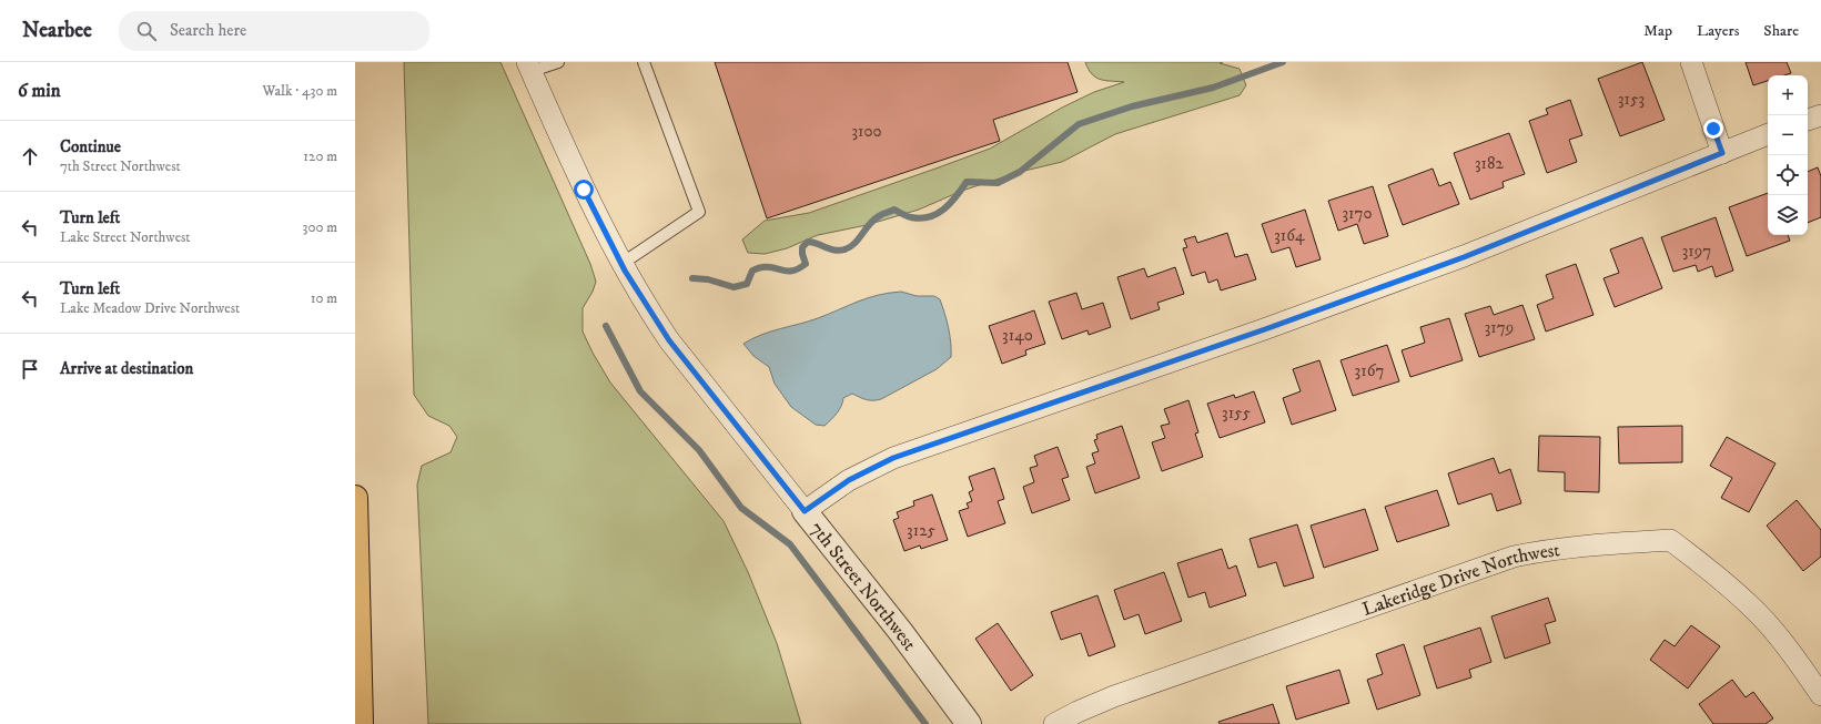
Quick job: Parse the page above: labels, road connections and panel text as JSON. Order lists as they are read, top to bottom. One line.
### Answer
{"streets":{"street":["Lakeridge Drive Northwest","7th Street Northwest"]},"house_numbers":["3153","3100","3182","3170","3164","3197","3179","3140","3167","3155","3125"],"page":{"header":"Nearbee","search":"Search here","nav":["Map","Layers","Share"],"heading":["6 min","Walk · 430 m"],"map_buttons":["+","−"],"list":[["Continue","7th Street Northwest","120 m"],["Turn left","Lake Street Northwest","300 m"],["Turn left","Lake Meadow Drive Northwest","10 m"],"Arrive at destination"]}}
